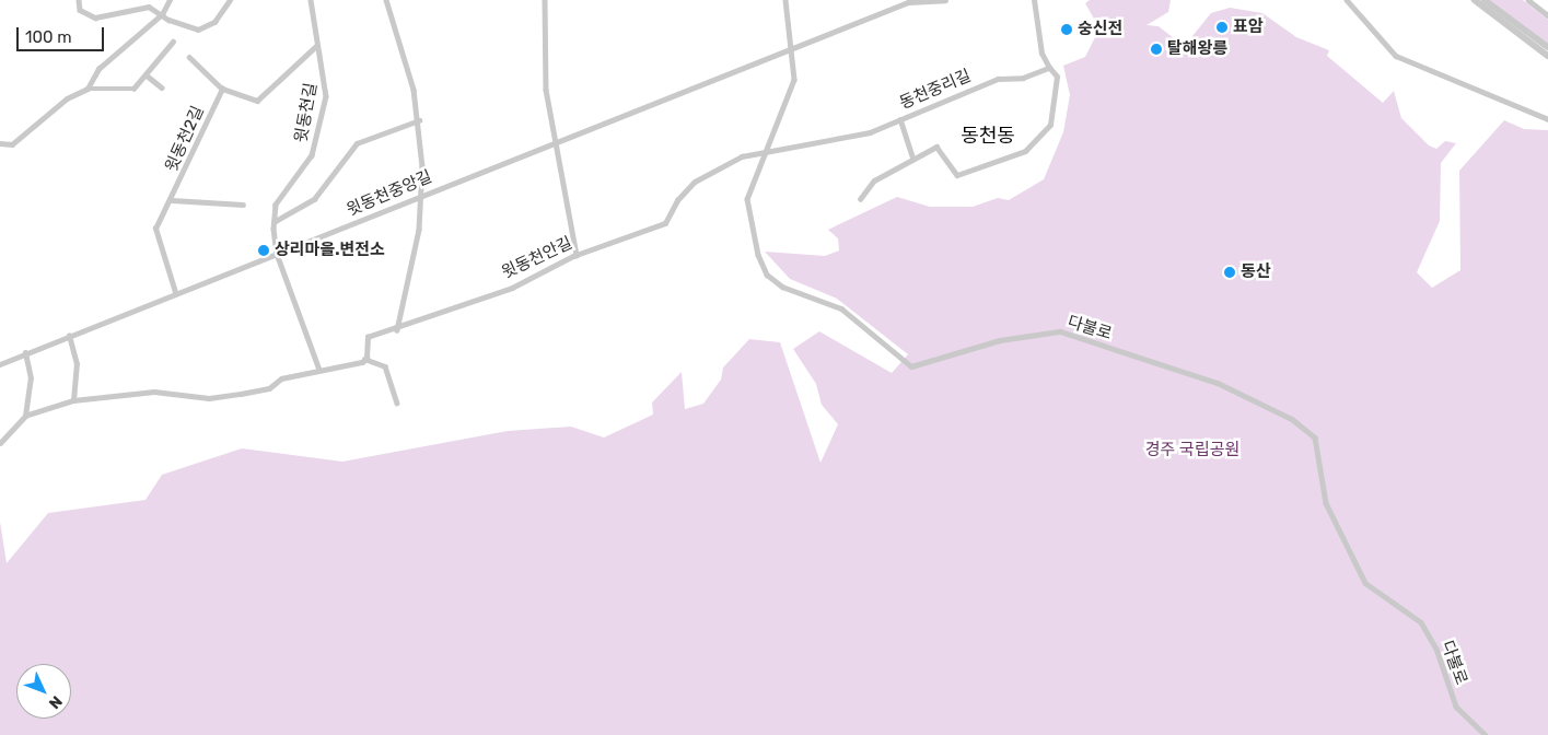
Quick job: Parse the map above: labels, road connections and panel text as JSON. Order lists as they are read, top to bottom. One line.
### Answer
{"streets":{"street":["동천중리길","윗동천길","윗동천2길","윗동천중앙길","윗동천안길","다불로"]},"crossings":[["동천중리길","윗동천안길"],["동천중리길","다불로"],["윗동천길","윗동천중앙길"],["윗동천2길","윗동천중앙길"],["윗동천중앙길","다불로"],["윗동천안길","다불로"]],"districts":["동천동"],"parks":["경주 국립공원"],"places":["표암","숭신전","탈해왕릉","상리마을.변전소","동산"],"scale_bar":"100 m","north":"bottom right"}
